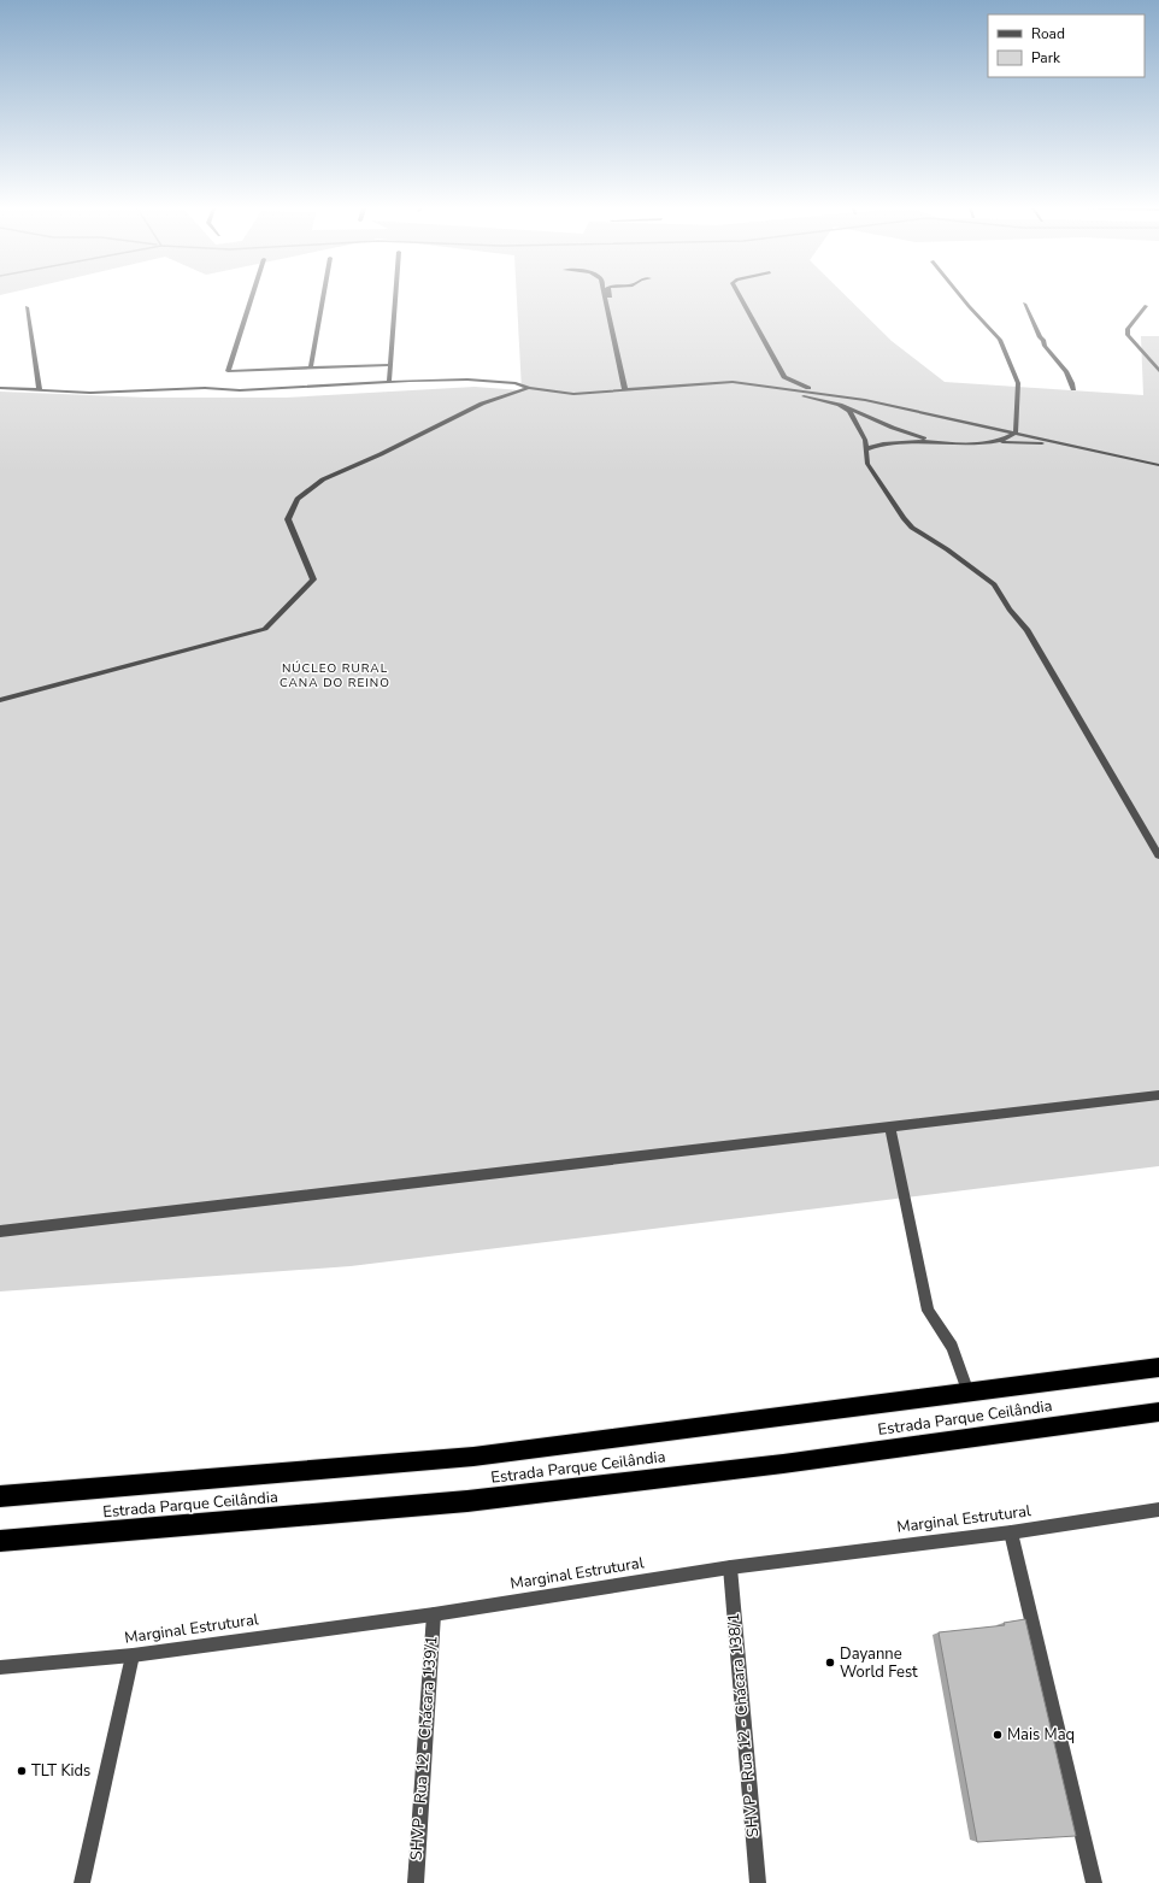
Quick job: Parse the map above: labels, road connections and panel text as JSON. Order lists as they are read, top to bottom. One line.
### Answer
{"streets":{"highway":["Estrada Parque Ceilândia"],"street":["Marginal Estrutural","SHVP - Rua 12 - Chácara 138/1","SHVP - Rua 12 - Chácara 139/1"]},"crossings":[["Marginal Estrutural","SHVP - Rua 12 - Chácara 138/1"],["Marginal Estrutural","SHVP - Rua 12 - Chácara 139/1"]],"districts":["NÚCLEO RURAL CANA DO REINO"],"places":["Dayanne World Fest","Mais Maq","TLT Kids"],"legend":["Road","Park"]}
